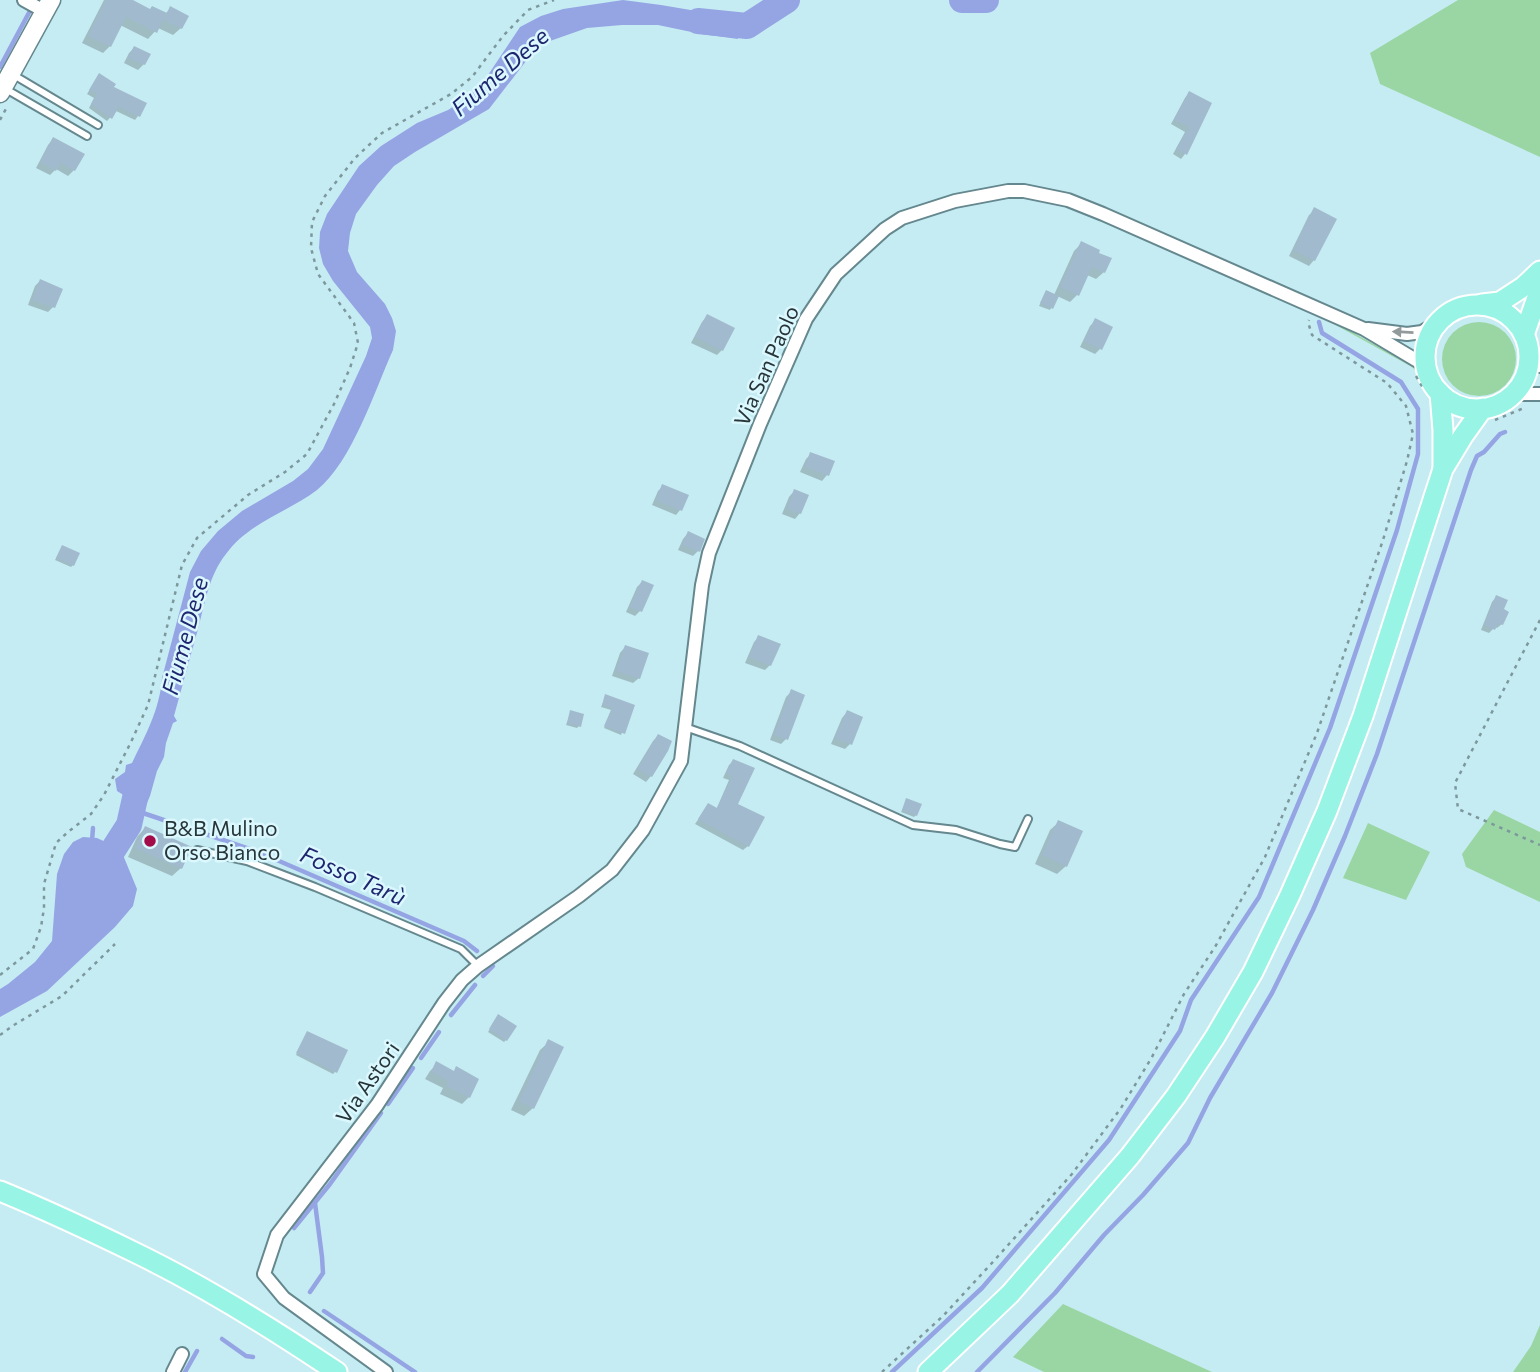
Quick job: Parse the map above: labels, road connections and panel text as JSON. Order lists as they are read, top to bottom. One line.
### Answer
{"streets":{"street":["Via San Paolo","Via Astori"]},"crossings":[["Via San Paolo","Via Astori"]],"water":["Fiume Dese","Fosso Tarù"],"places":["B&B Mulino Orso Bianco"]}
